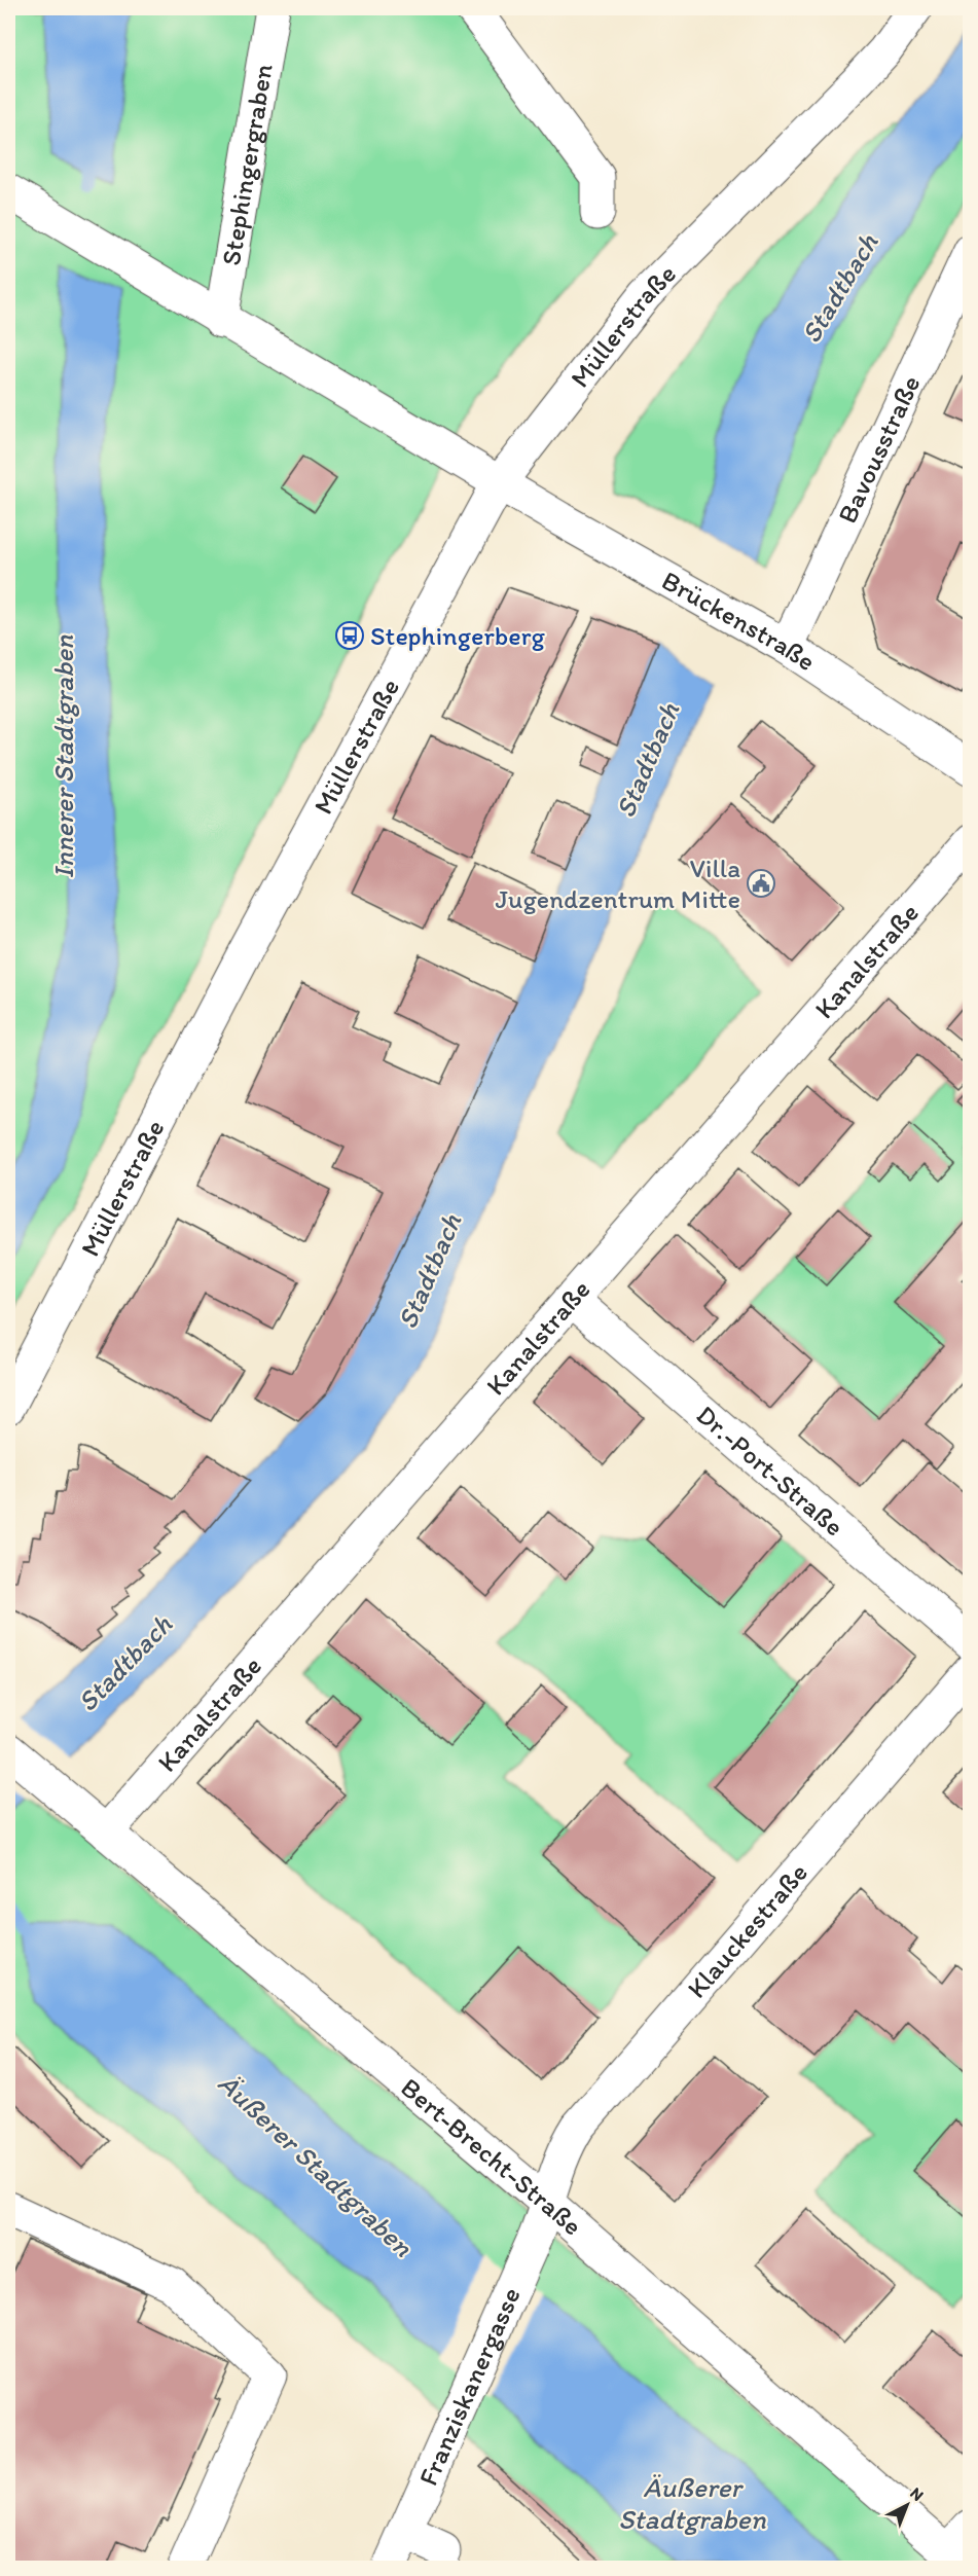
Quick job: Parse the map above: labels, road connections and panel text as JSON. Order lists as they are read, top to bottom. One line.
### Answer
{"streets":{"street":["Stephingergraben","Müllerstraße","Bavousstraße","Brückenstraße","Kanalstraße","Dr.-Port-Straße","Klauckestraße","Bert-Brecht-Straße","Franziskanergasse"]},"crossings":[["Müllerstraße","Brückenstraße"],["Bavousstraße","Brückenstraße"],["Kanalstraße","Dr.-Port-Straße"],["Kanalstraße","Bert-Brecht-Straße"],["Klauckestraße","Bert-Brecht-Straße"],["Klauckestraße","Franziskanergasse"],["Bert-Brecht-Straße","Franziskanergasse"]],"water":["Stadtbach","Innerer Stadtgraben","Äußerer Stadtgraben"],"places":{"bus stop":["Stephingerberg"],"public building":["Villa Jugendzentrum Mitte"]},"north":"top right"}
